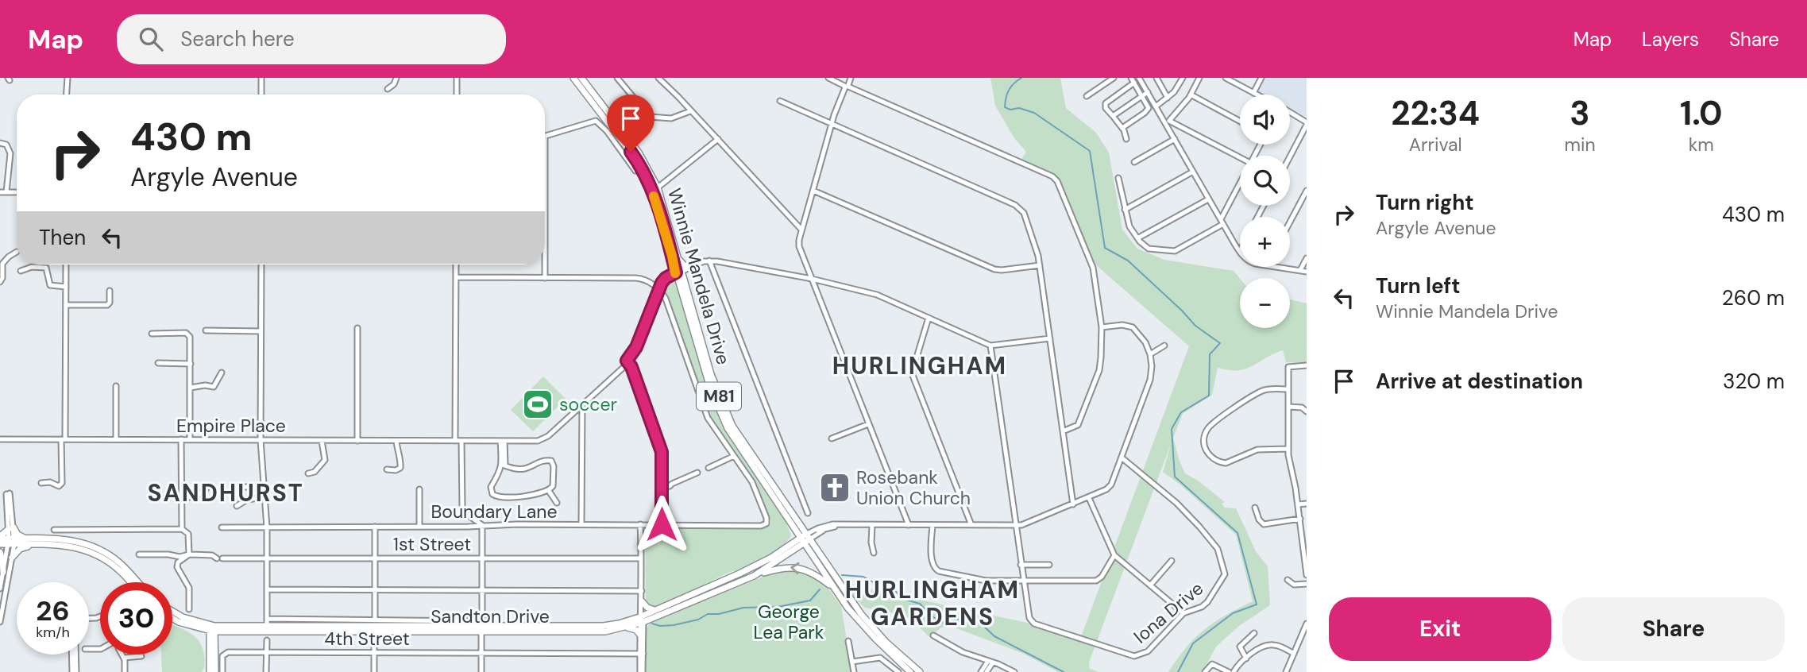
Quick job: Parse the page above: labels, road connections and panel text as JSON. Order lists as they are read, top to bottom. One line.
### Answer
{"streets":{"main road":["Winnie Mandela Drive","M81","Sandton Drive"],"street":["Empire Place","Boundary Lane","1st Street","Iona Drive","4th Street"]},"crossings":[["Winnie Mandela Drive","Sandton Drive"]],"districts":["HURLINGHAM","SANDHURST","HURLINGHAM GARDENS"],"parks":["George Lea Park"],"places":{"sports":["soccer"],"church":["Rosebank Union Church"]},"page":{"header":"Map","search":"Search here","nav":["Map","Layers","Share"],"eta":["22:34","Arrival","3","min","1.0","km"],"map_buttons":["+","−"],"turn":["430 m","Argyle Avenue"],"list":[{"name":"Turn right","note":"Argyle Avenue","value":"430 m"},{"name":"Turn left","note":"Winnie Mandela Drive","value":"260 m"},{"name":"Arrive at destination","value":"320 m"}],"then":"Then","speed":"26 km/h","limit":"30","buttons":["Exit","Share"]}}
